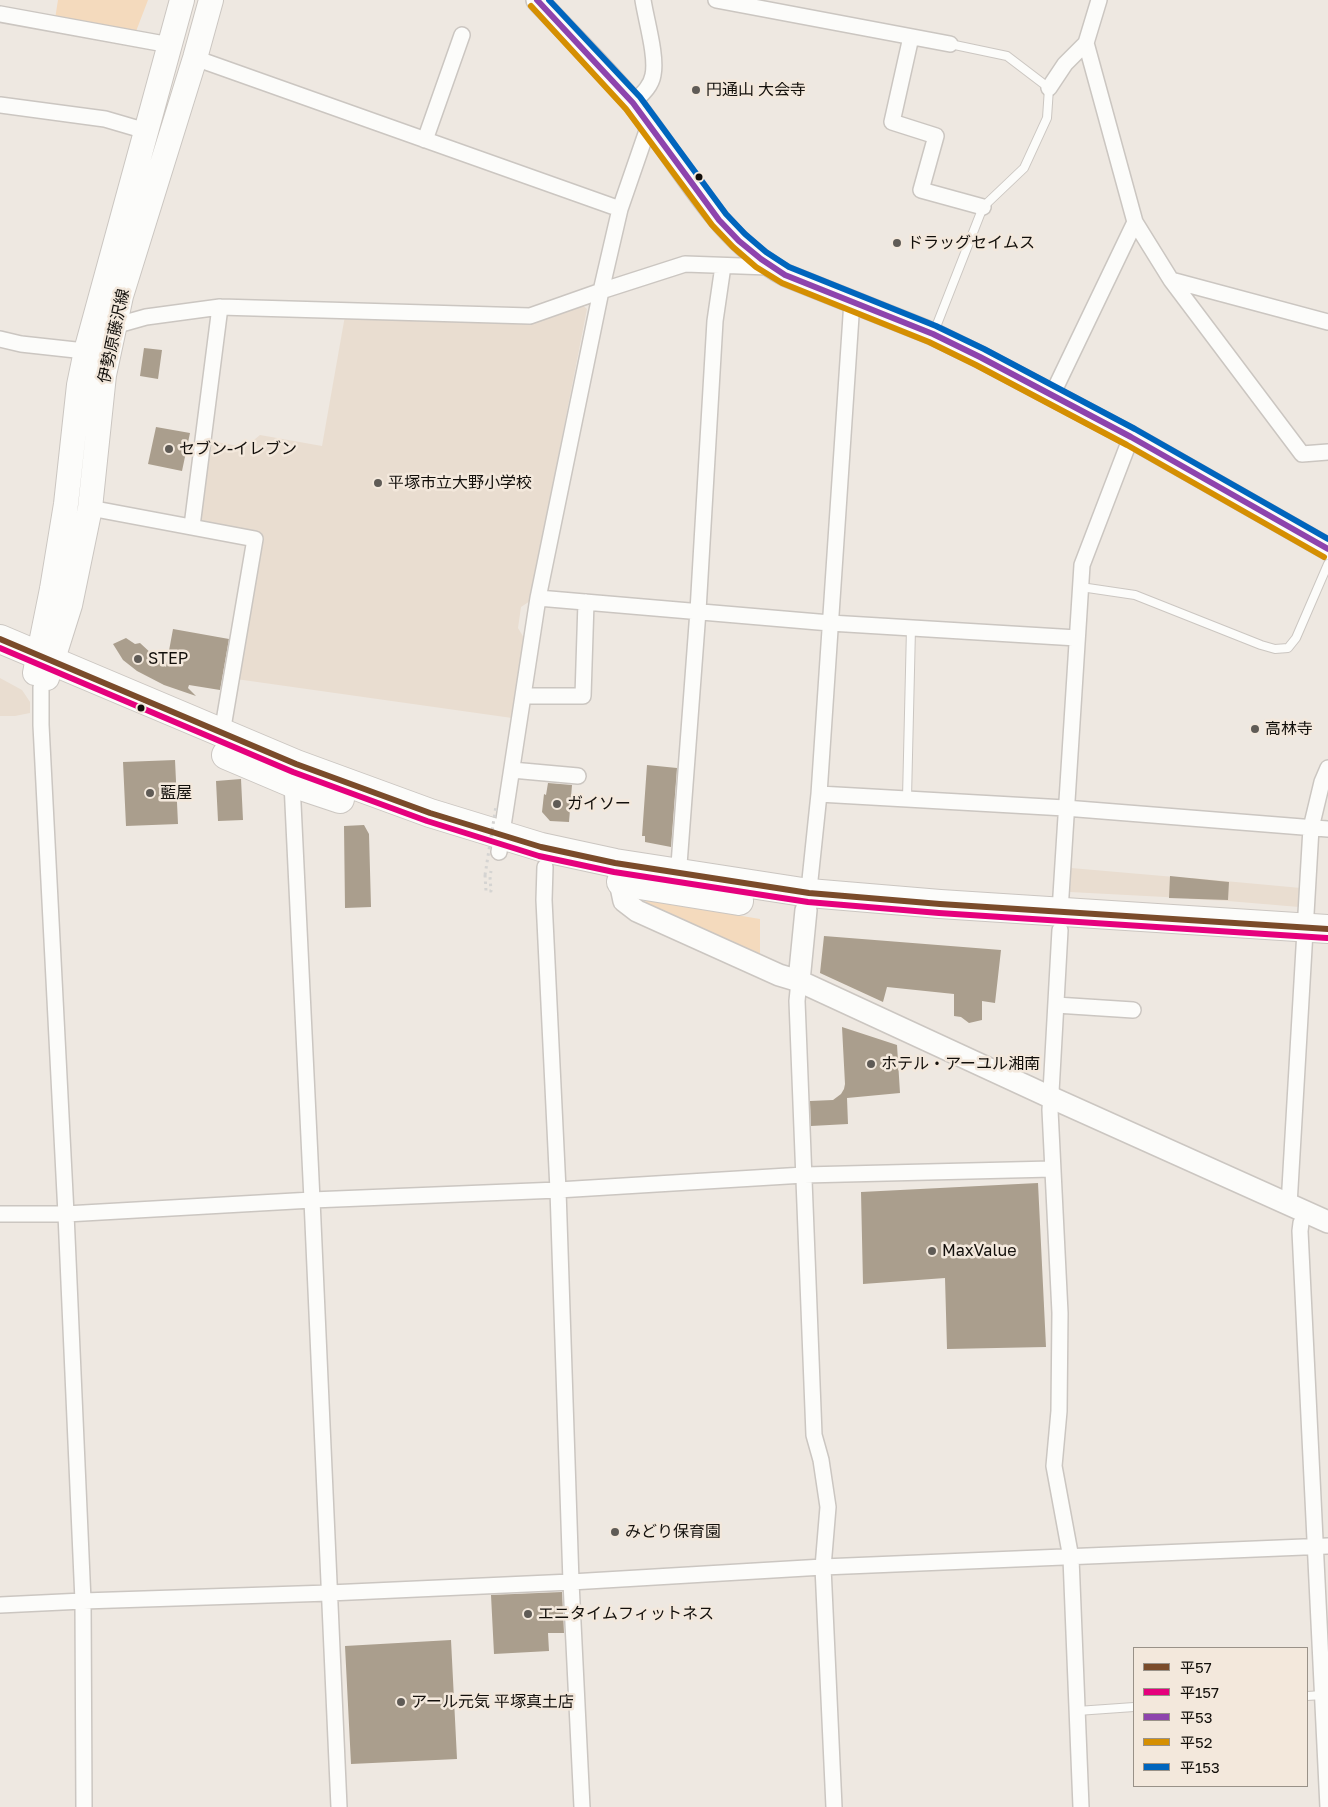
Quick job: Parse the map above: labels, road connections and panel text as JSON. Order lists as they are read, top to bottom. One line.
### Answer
{"streets":{"main road":["伊勢原藤沢線"]},"places":["円通山 大会寺","ドラッグセイムス","セブン-イレブン","平塚市立大野小学校","STEP","高林寺","藍屋","ガイソー","ホテル・アーユル湘南","MaxValue","みどり保育園","エニタイムフィットネス","アール元気 平塚真土店"],"lines":["transit line 平53","transit line 平153","transit line 平52","transit line 平57","transit line 平157"],"legend":["平57","平157","平53","平52","平153"]}
